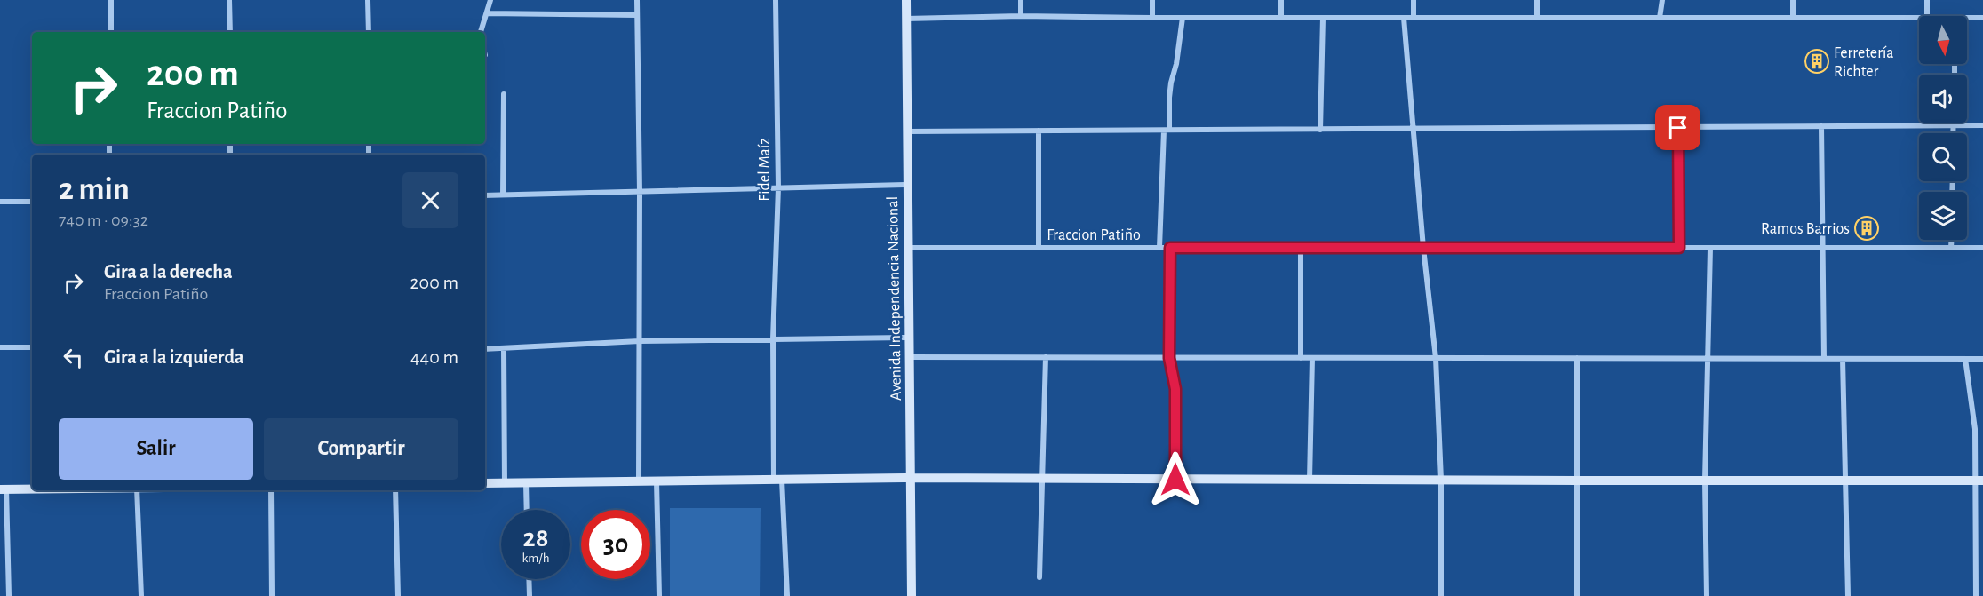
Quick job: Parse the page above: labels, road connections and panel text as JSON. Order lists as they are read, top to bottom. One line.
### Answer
{"streets":{"street":["Fidel Maíz","Fraccion Patiño","Avenida Independencia Nacional"]},"crossings":[["Fraccion Patiño","Avenida Independencia Nacional"]],"places":{"building":["Ferretería Richter","Ramos Barrios"]},"north":"bottom","page":{"turn":["200 m","Fraccion Patiño"],"heading":["2 min","740 m · 09:32"],"list":[{"name":"Gira a la derecha","note":"Fraccion Patiño","value":"200 m"},{"name":"Gira a la izquierda","value":"440 m"}],"buttons":["Salir","Compartir"],"speed":"28 km/h","limit":"30"}}
